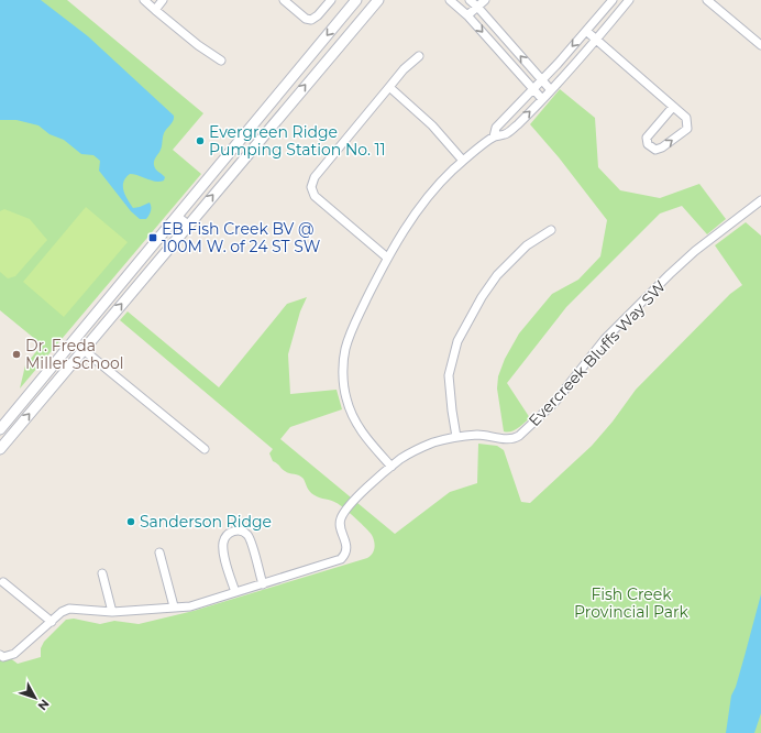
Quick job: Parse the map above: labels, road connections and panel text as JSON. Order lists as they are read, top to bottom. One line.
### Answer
{"streets":{"street":["Evercreek Bluffs Way SW"]},"parks":["Fish Creek Provincial Park"],"places":{"other":["Evergreen Ridge Pumping Station No. 11","Dr. Freda Miller School","Sanderson Ridge"],"transit":["EB Fish Creek BV @ 100M W. of 24 ST SW"]},"north":"bottom right"}
